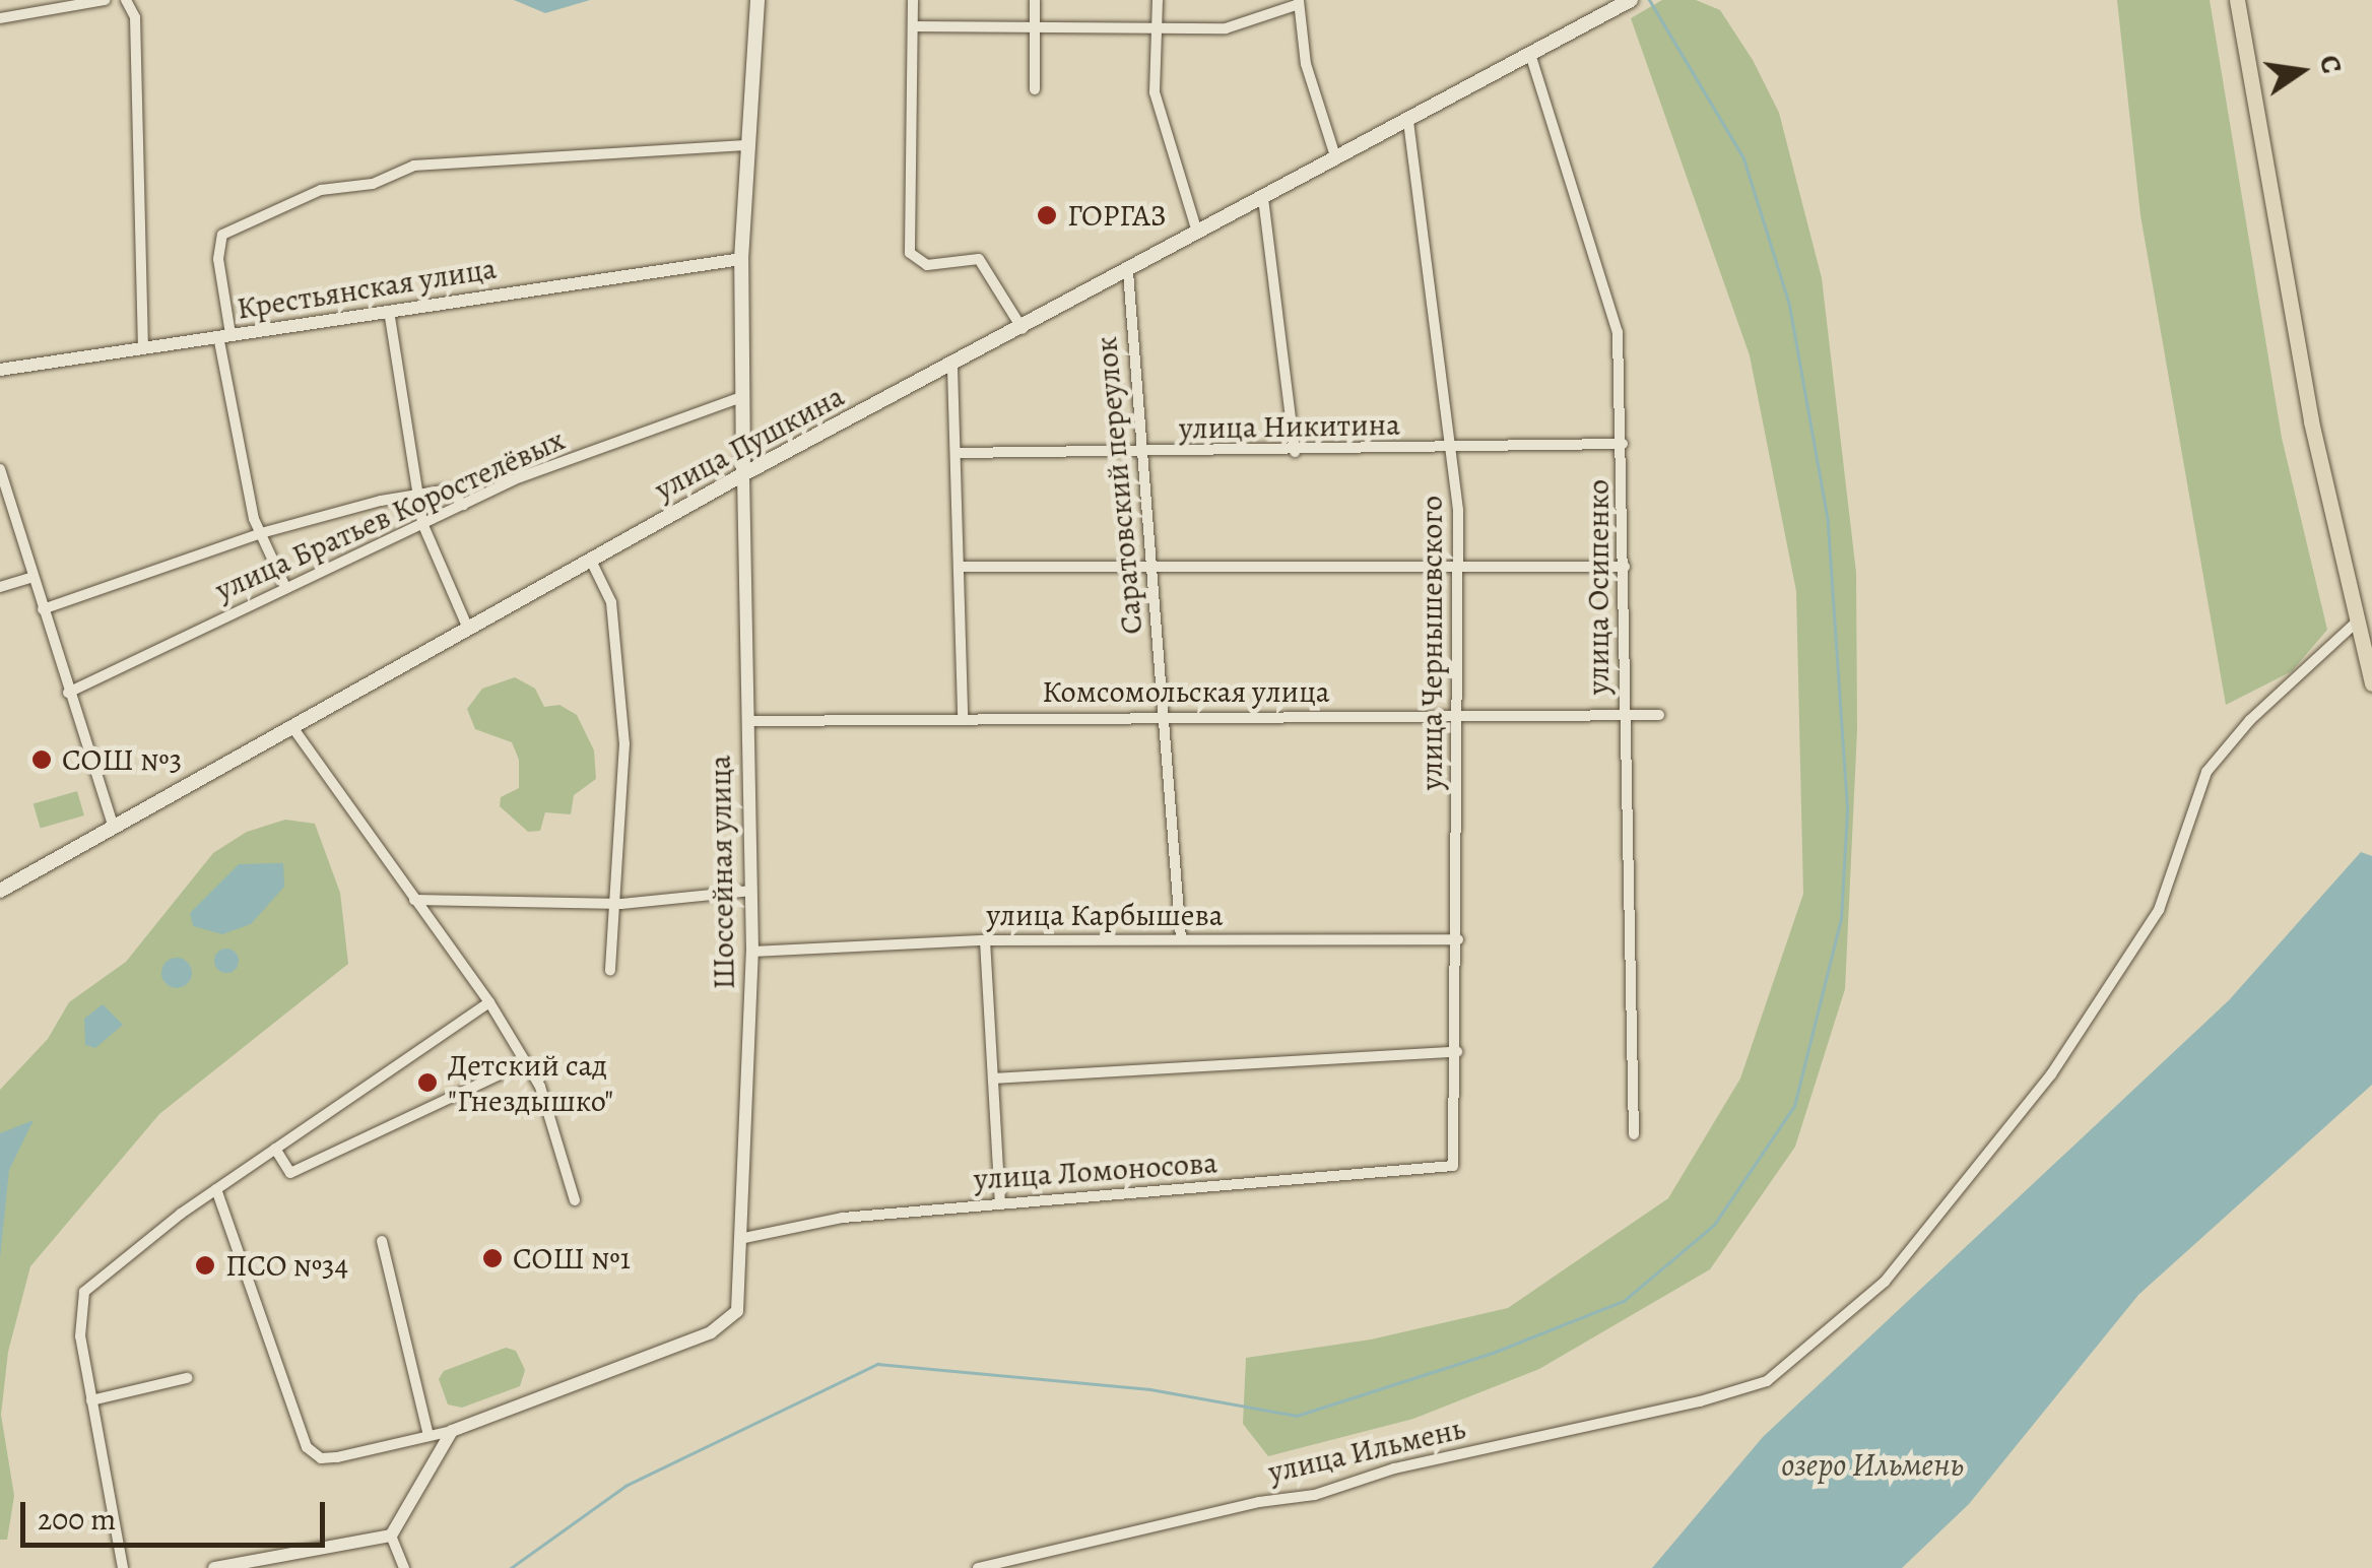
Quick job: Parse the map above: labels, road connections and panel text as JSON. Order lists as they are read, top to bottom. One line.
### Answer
{"streets":{"main road":["улица Пушкина","Шоссейная улица"],"street":["Крестьянская улица","улица Никитина","Саратовский переулок","улица Братьев Коростелёвых","улица Осипенко","улица Чернышевского","Комсомольская улица","улица Карбышева","улица Ломоносова","улица Ильмень"]},"crossings":[["Крестьянская улица","Шоссейная улица"],["улица Никитина","Саратовский переулок"],["улица Никитина","улица Осипенко"],["улица Никитина","улица Чернышевского"],["улица Пушкина","Саратовский переулок"],["улица Пушкина","улица Осипенко"],["улица Пушкина","улица Чернышевского"],["улица Пушкина","Шоссейная улица"],["Саратовский переулок","Комсомольская улица"],["Саратовский переулок","улица Карбышева"],["улица Братьев Коростелёвых","Шоссейная улица"],["улица Осипенко","Комсомольская улица"],["улица Чернышевского","Комсомольская улица"],["улица Чернышевского","улица Карбышева"],["улица Чернышевского","улица Ломоносова"],["Комсомольская улица","Шоссейная улица"],["Шоссейная улица","улица Карбышева"],["Шоссейная улица","улица Ломоносова"]],"water":["озеро Ильмень"],"places":["ГОРГАЗ","СОШ №3","Детский сад \"Гнездышко\"","СОШ №1","ПСО №34"],"scale_bar":"200 m","north":"right"}
